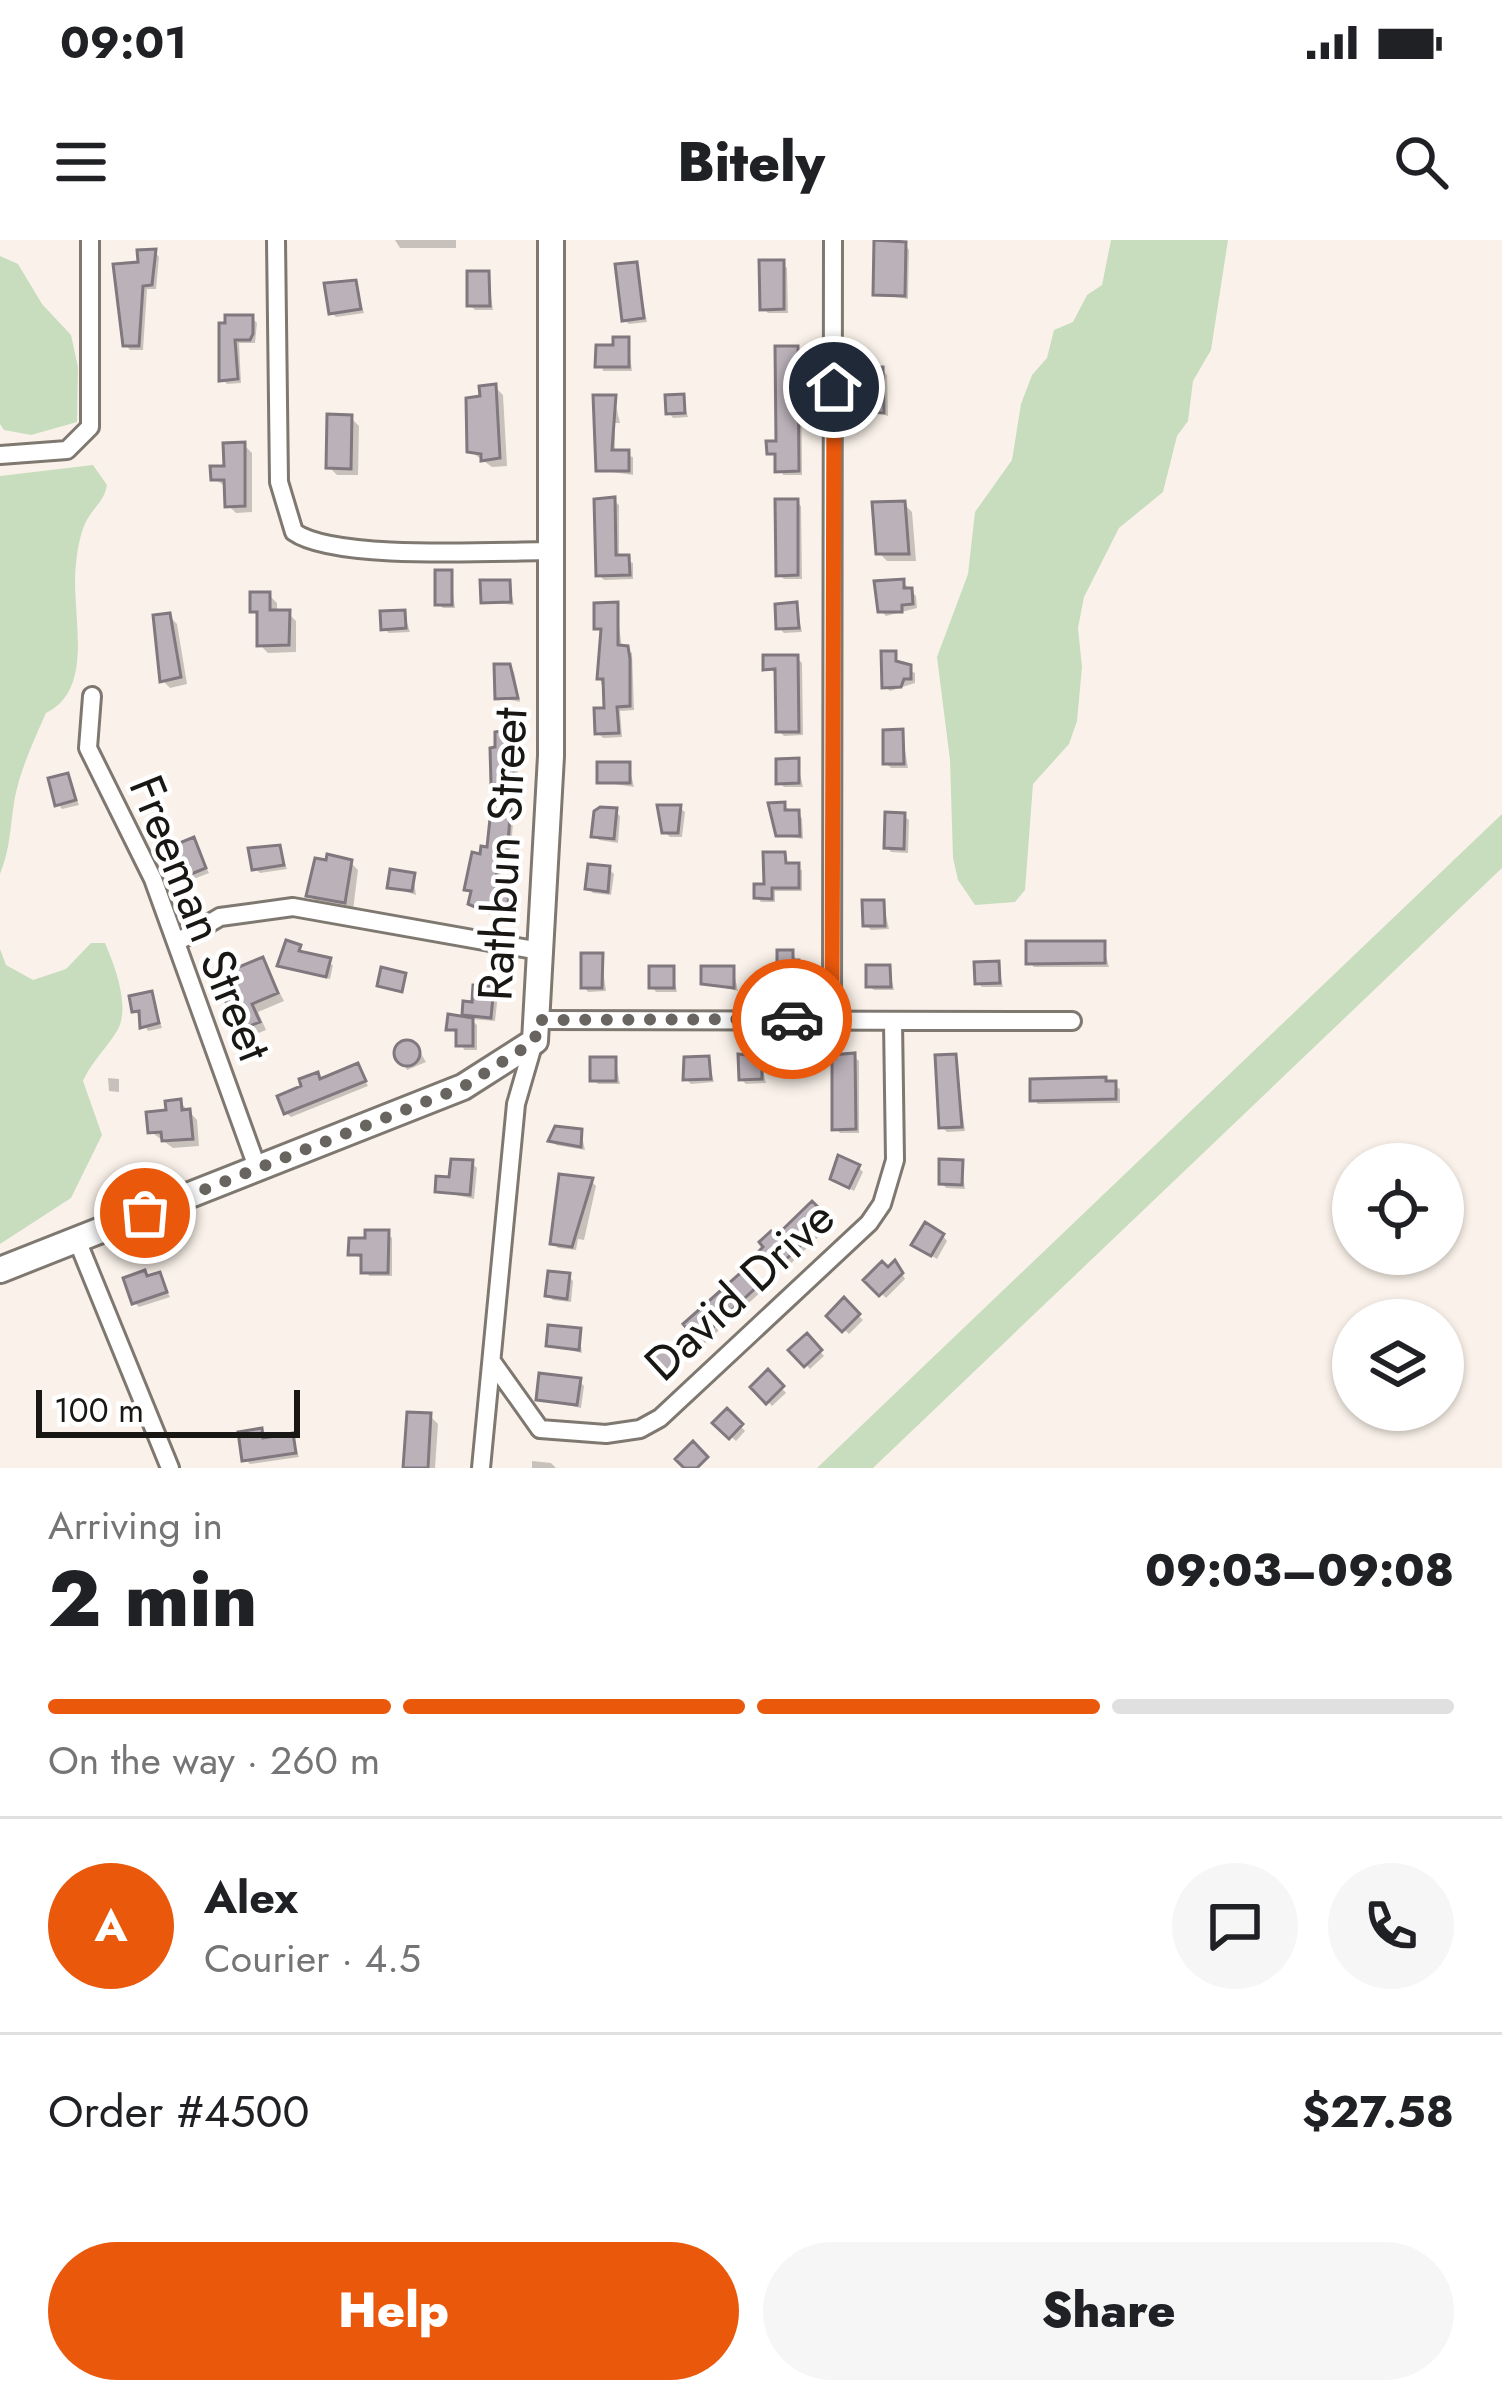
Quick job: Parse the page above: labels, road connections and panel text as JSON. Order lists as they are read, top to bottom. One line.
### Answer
{"streets":{"street":["Rathbun Street","Freeman Street","David Drive"]},"crossings":[["Rathbun Street","David Drive"]],"scale_bar":"100 m","page":{"status":"09:01","header":"Bitely","scale":"100 m","heading":["2 min","Arriving in","09:03–09:08"],"panel":["Alex","Courier · 4.5","Order #4500","$27.58"],"bar":"On the way · 260 m","round":"A","buttons":["Help","Share"]}}
